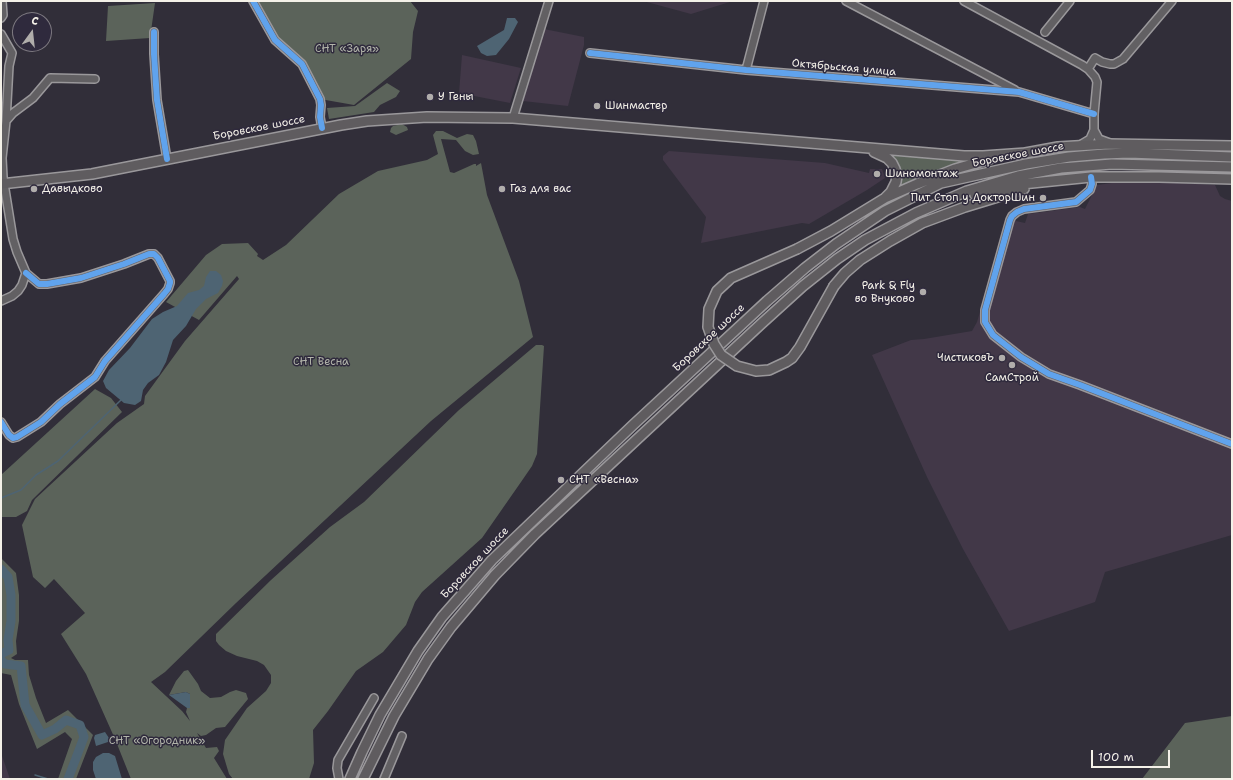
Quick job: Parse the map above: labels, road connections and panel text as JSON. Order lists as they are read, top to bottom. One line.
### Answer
{"streets":{"main road":["Боровское шоссе"],"street":["Октябрьская улица"]},"parks":["СНТ «Заря»","СНТ Весна","СНТ «Огородник»"],"places":["У Гены","Шинмастер","Шиномонтаж","Давыдково","Газ для вас","Пит Стоп у ДокторШин","Park & Fly во Внуково","ЧистиковЪ","СамСтрой","СНТ «Весна»"],"scale_bar":"100 m","north":"top"}
